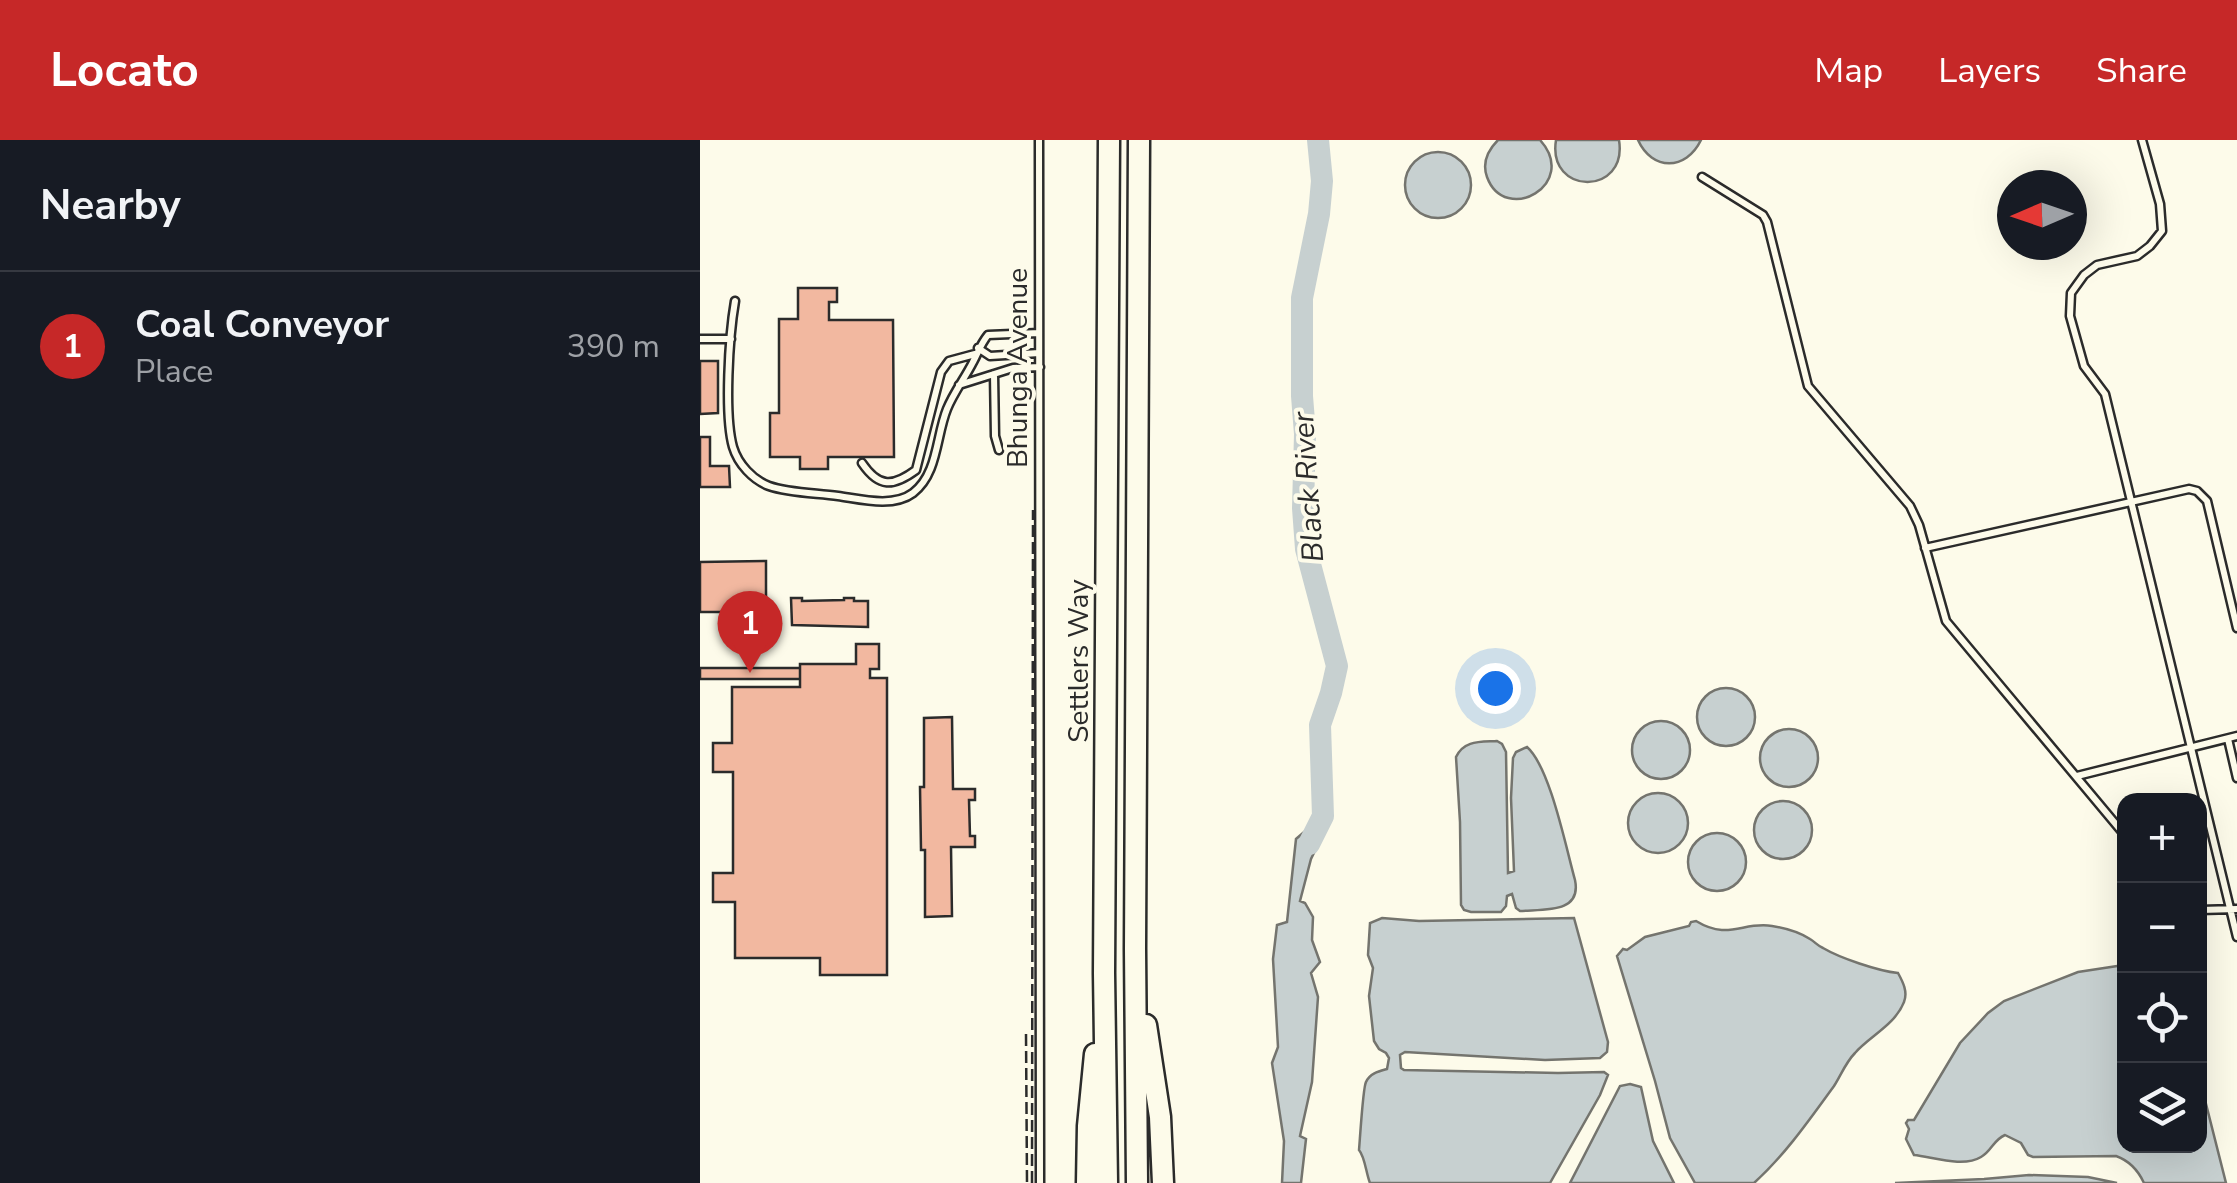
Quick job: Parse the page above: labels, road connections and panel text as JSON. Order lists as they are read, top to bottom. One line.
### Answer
{"streets":{"highway":["Settlers Way"],"lane":["Bhunga Avenue"]},"water":["Black River"],"north":"left","page":{"header":"Locato","nav":["Map","Layers","Share"],"heading":"Nearby","list":[{"mark":"1","name":"Coal Conveyor","note":"Place","value":"390 m"}],"pins":"1","map_buttons":["+","−"]}}
